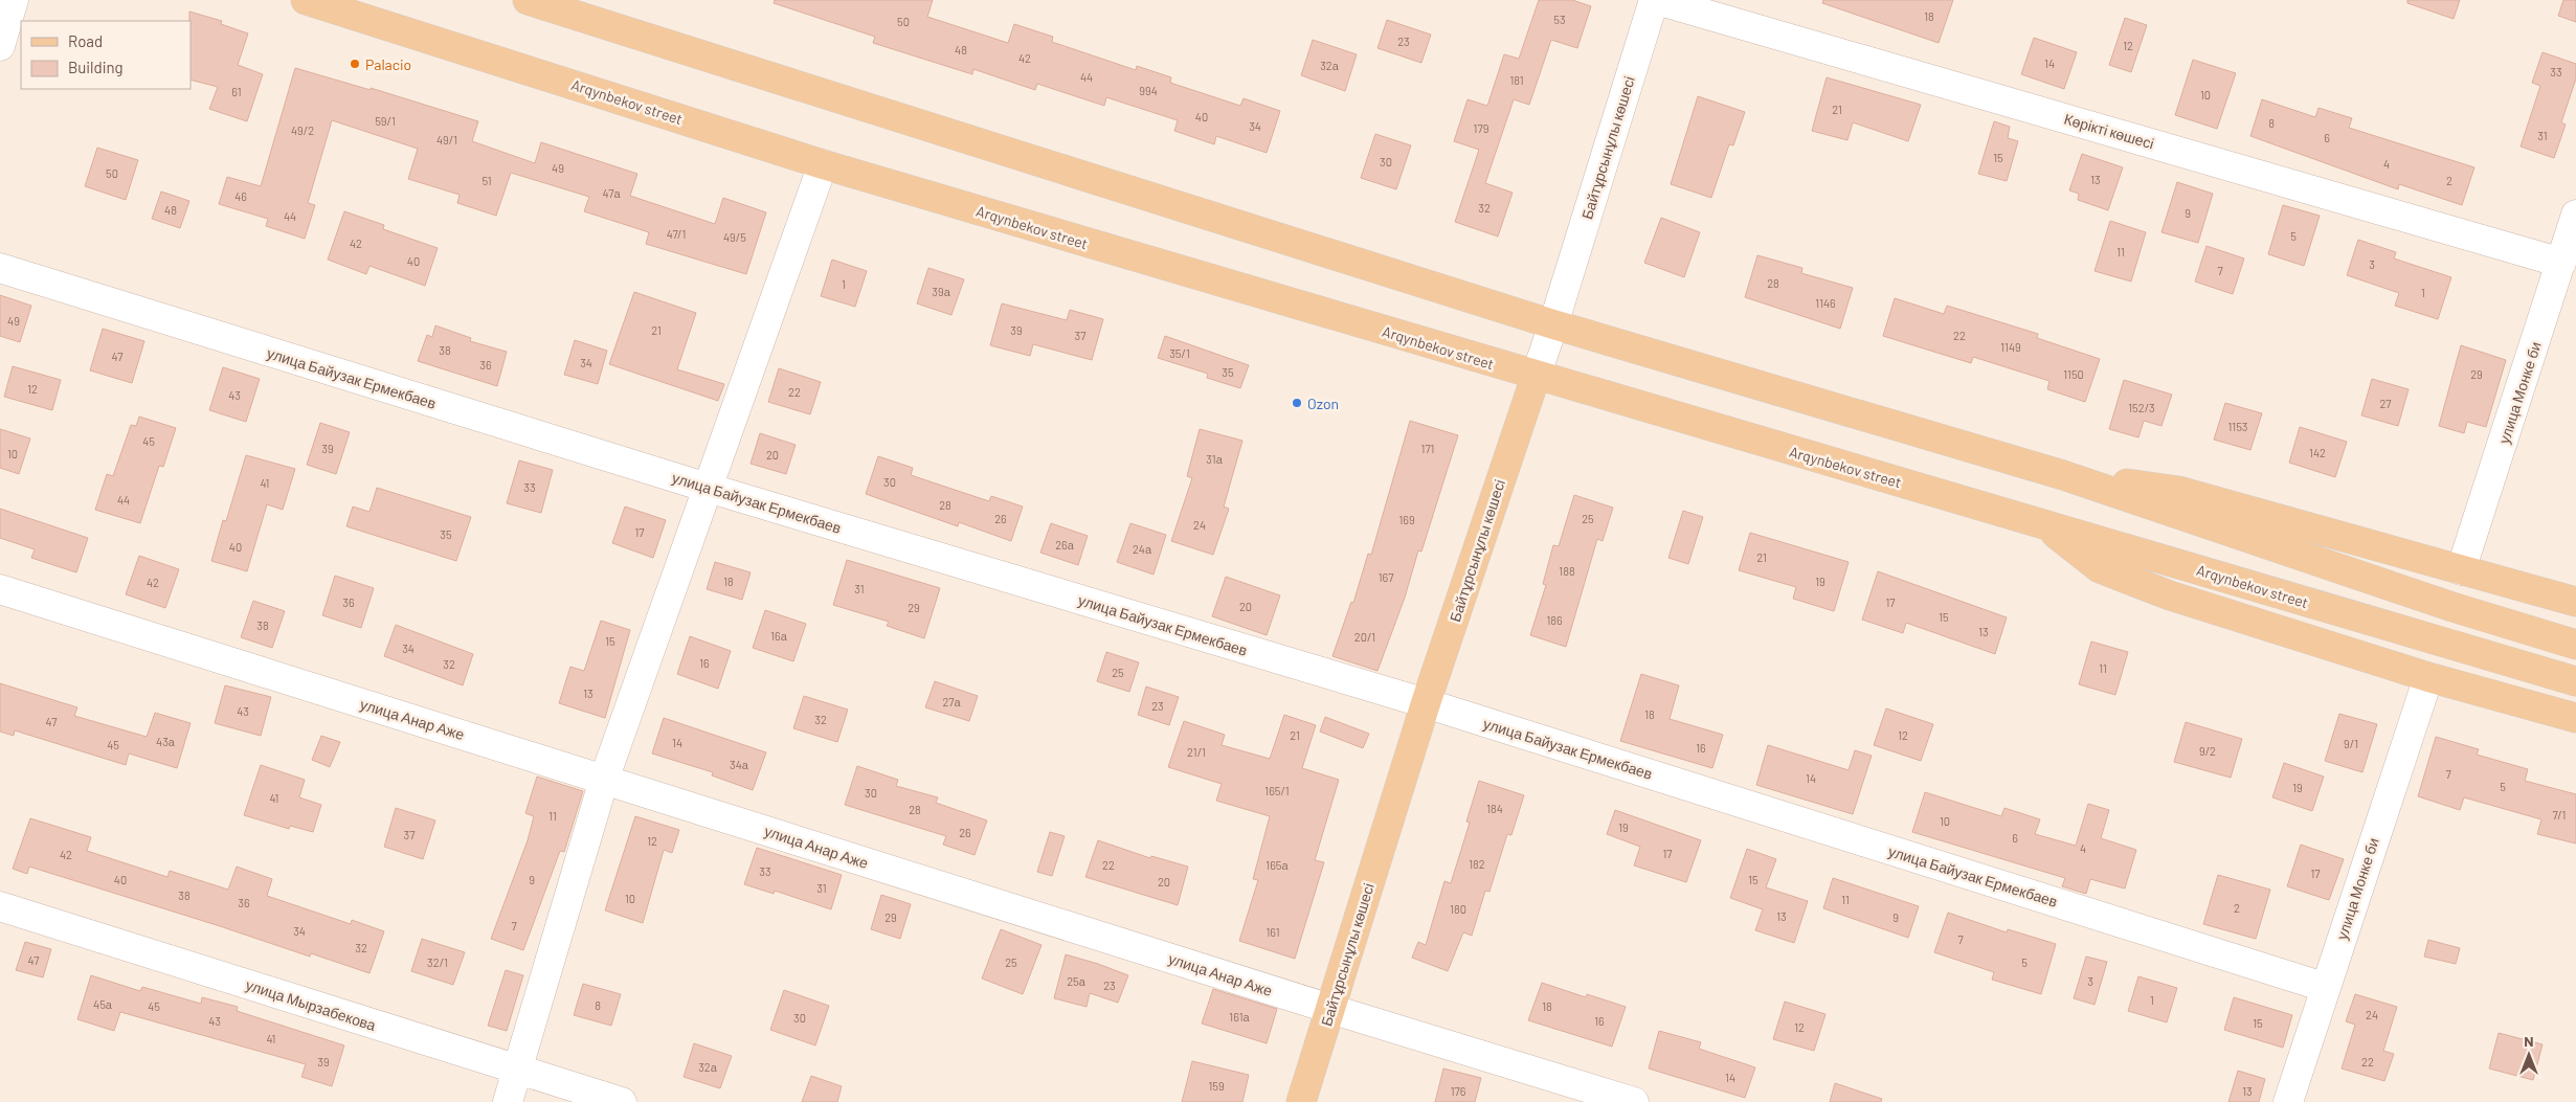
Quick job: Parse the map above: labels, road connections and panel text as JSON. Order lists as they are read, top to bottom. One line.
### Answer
{"streets":{"main road":["Arqynbekov street","Байтұрсынұлы көшесі"],"street":["Көрікті көшесі","улица Байузак Ермекбаев","улица Монке би","улица Анар Аже","улица Мырзабекова"]},"crossings":[["Arqynbekov street","Байтұрсынұлы көшесі"],["Көрікті көшесі","Байтұрсынұлы көшесі"],["Көрікті көшесі","улица Монке би"],["Байтұрсынұлы көшесі","улица Байузак Ермекбаев"],["Байтұрсынұлы көшесі","улица Анар Аже"],["улица Байузак Ермекбаев","улица Монке би"]],"places":["Palacio","Ozon"],"house_numbers":["18","53","50","23","12","48","42","14","32а","33","44","181","994","61","10","21","40","59/1","8","34","179","49/2","31","6","49/1","15","30","4","49","50","13","51","2","47а","46","32","48","9","44","47/1","5","49/5","42","11","40","3","7","28","1","39а","1","1146","49","21","39","37","22","1149","38","35/1","47","34","36","35","1150","29","12","22","43","27","152/3","1153","45","39","171","142","10","20","31а","30","41","33","44","28","26","25","169","24","17","35","26а","40","24а","21","188","167","18","19","42","31","36","17","20","29","15","186","38","13","16а","20/1","15","34","16","32","11","25","13","27а","23","43","18","32","47","21","12","43а","14","9/1","45","16","9/2","21/1","34а","7","14","5","19","165/1","30","41","184","28","7/1","11","10","19","26","37","6","12","4","17","42","182","22","165а","33","17","40","9","15","20","31","38","10","11","36","2","180","13","29","9","7","34","161","7","32","47","32/1","25","5","25а","3","23","1","45а","8","45","18","24","161а","30","43","16","15","12","41","39","22","32а","14","159","176","13"],"legend":["Road","Building"],"north":"top"}
